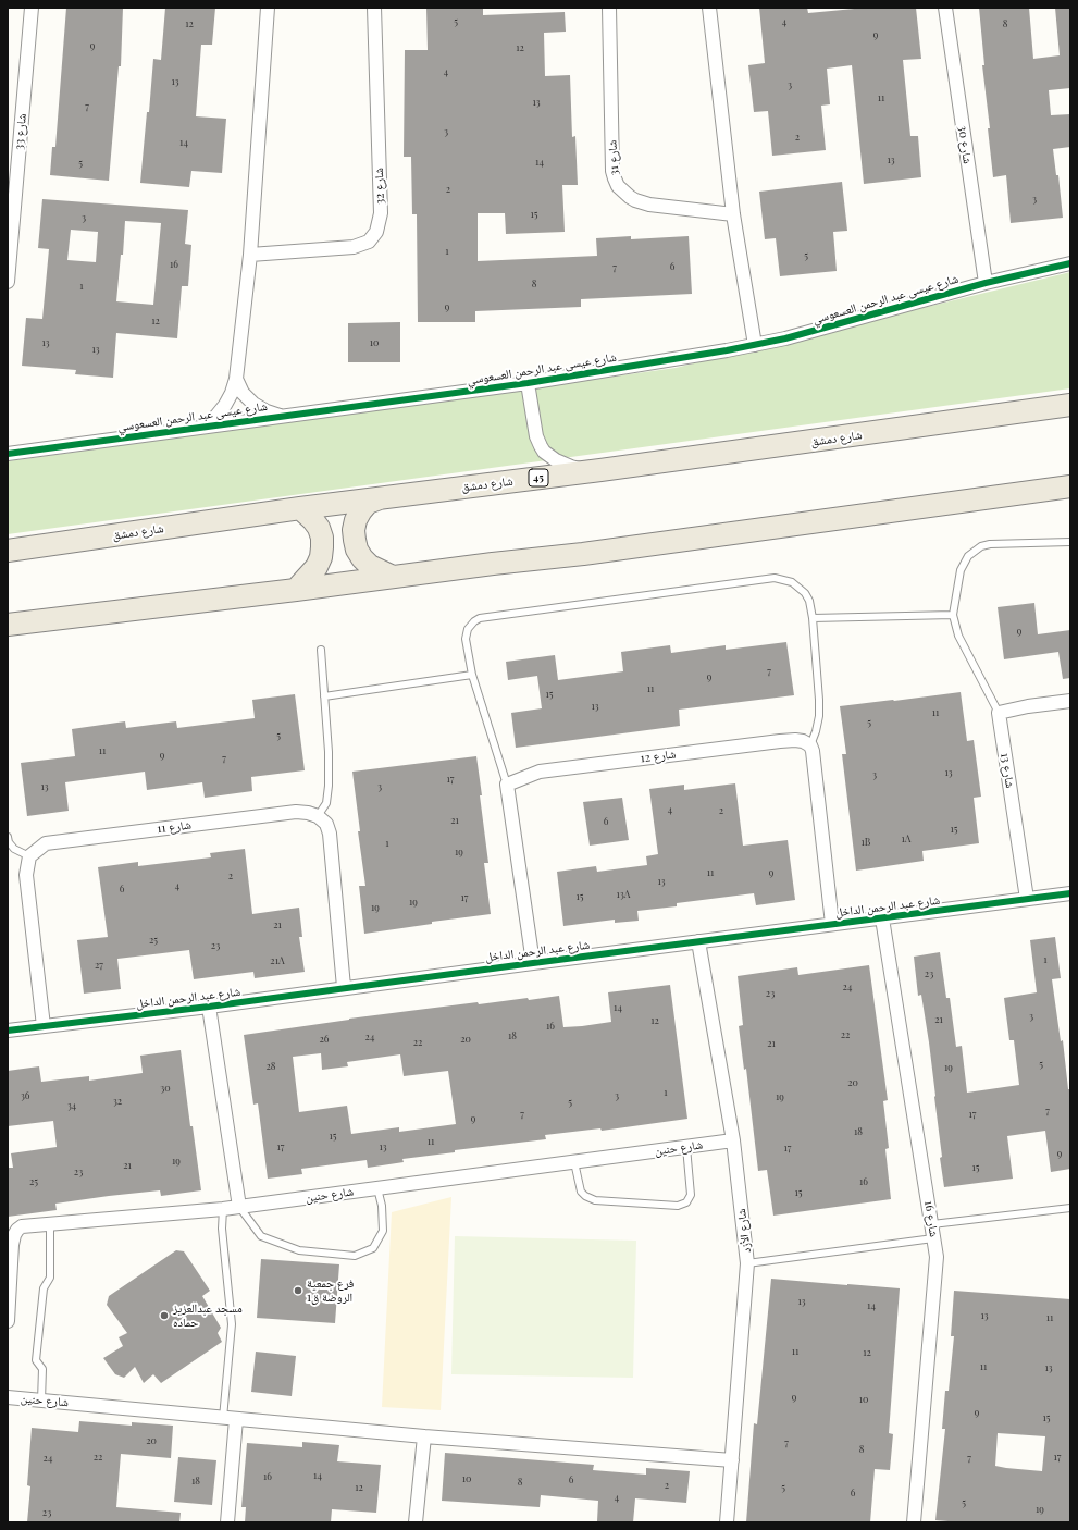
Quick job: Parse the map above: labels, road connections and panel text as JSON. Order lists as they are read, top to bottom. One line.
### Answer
{"streets":{"main road":["شارع دمشق","45"],"street":["شارع 33","شارع 30","شارع 31","شارع 32","شارع عيسى عبد الرحمن العسعوسي","شارع 12","شارع 13","شارع 11","شارع عبد الرحمن الداخل","شارع حنين","شارع 16","شارع الأزد"]},"crossings":[["شارع 30","شارع عيسى عبد الرحمن العسعوسي"],["شارع عيسى عبد الرحمن العسعوسي","شارع دمشق"],["شارع 13","شارع عبد الرحمن الداخل"],["شارع عبد الرحمن الداخل","شارع 16"],["شارع عبد الرحمن الداخل","شارع الأزد"],["شارع حنين","شارع الأزد"]],"places":["فرع جمعية الروضة ق1","مسجد عبدالعزيز حماده"],"house_numbers":["5","4","12","8","9","9","12","4","13","3","11","13","7","3","2","14","13","14","5","2","3","15","3","1","5","16","6","7","8","1","9","12","13","10","13","9","7","9","11","15","13","11","5","5","11","9","7","13","3","17","13","3","4","2","21","6","15","1A","1B","1","19","11","9","2","13","4","6","13A","15","17","19","19","21","25","23","1","21A","27","23","24","23","14","3","21","12","16","22","18","24","26","20","22","21","5","28","19","20","30","1","36","3","19","32","5","34","7","7","17","9","18","15","11","17","13","17","9","19","21","15","23","25","16","15","13","14","13","11","11","12","11","13","9","10","9","15","20","7","8","22","17","24","7","14","16","10","6","18","8","2","12","5","6","4","5","19","23"]}
